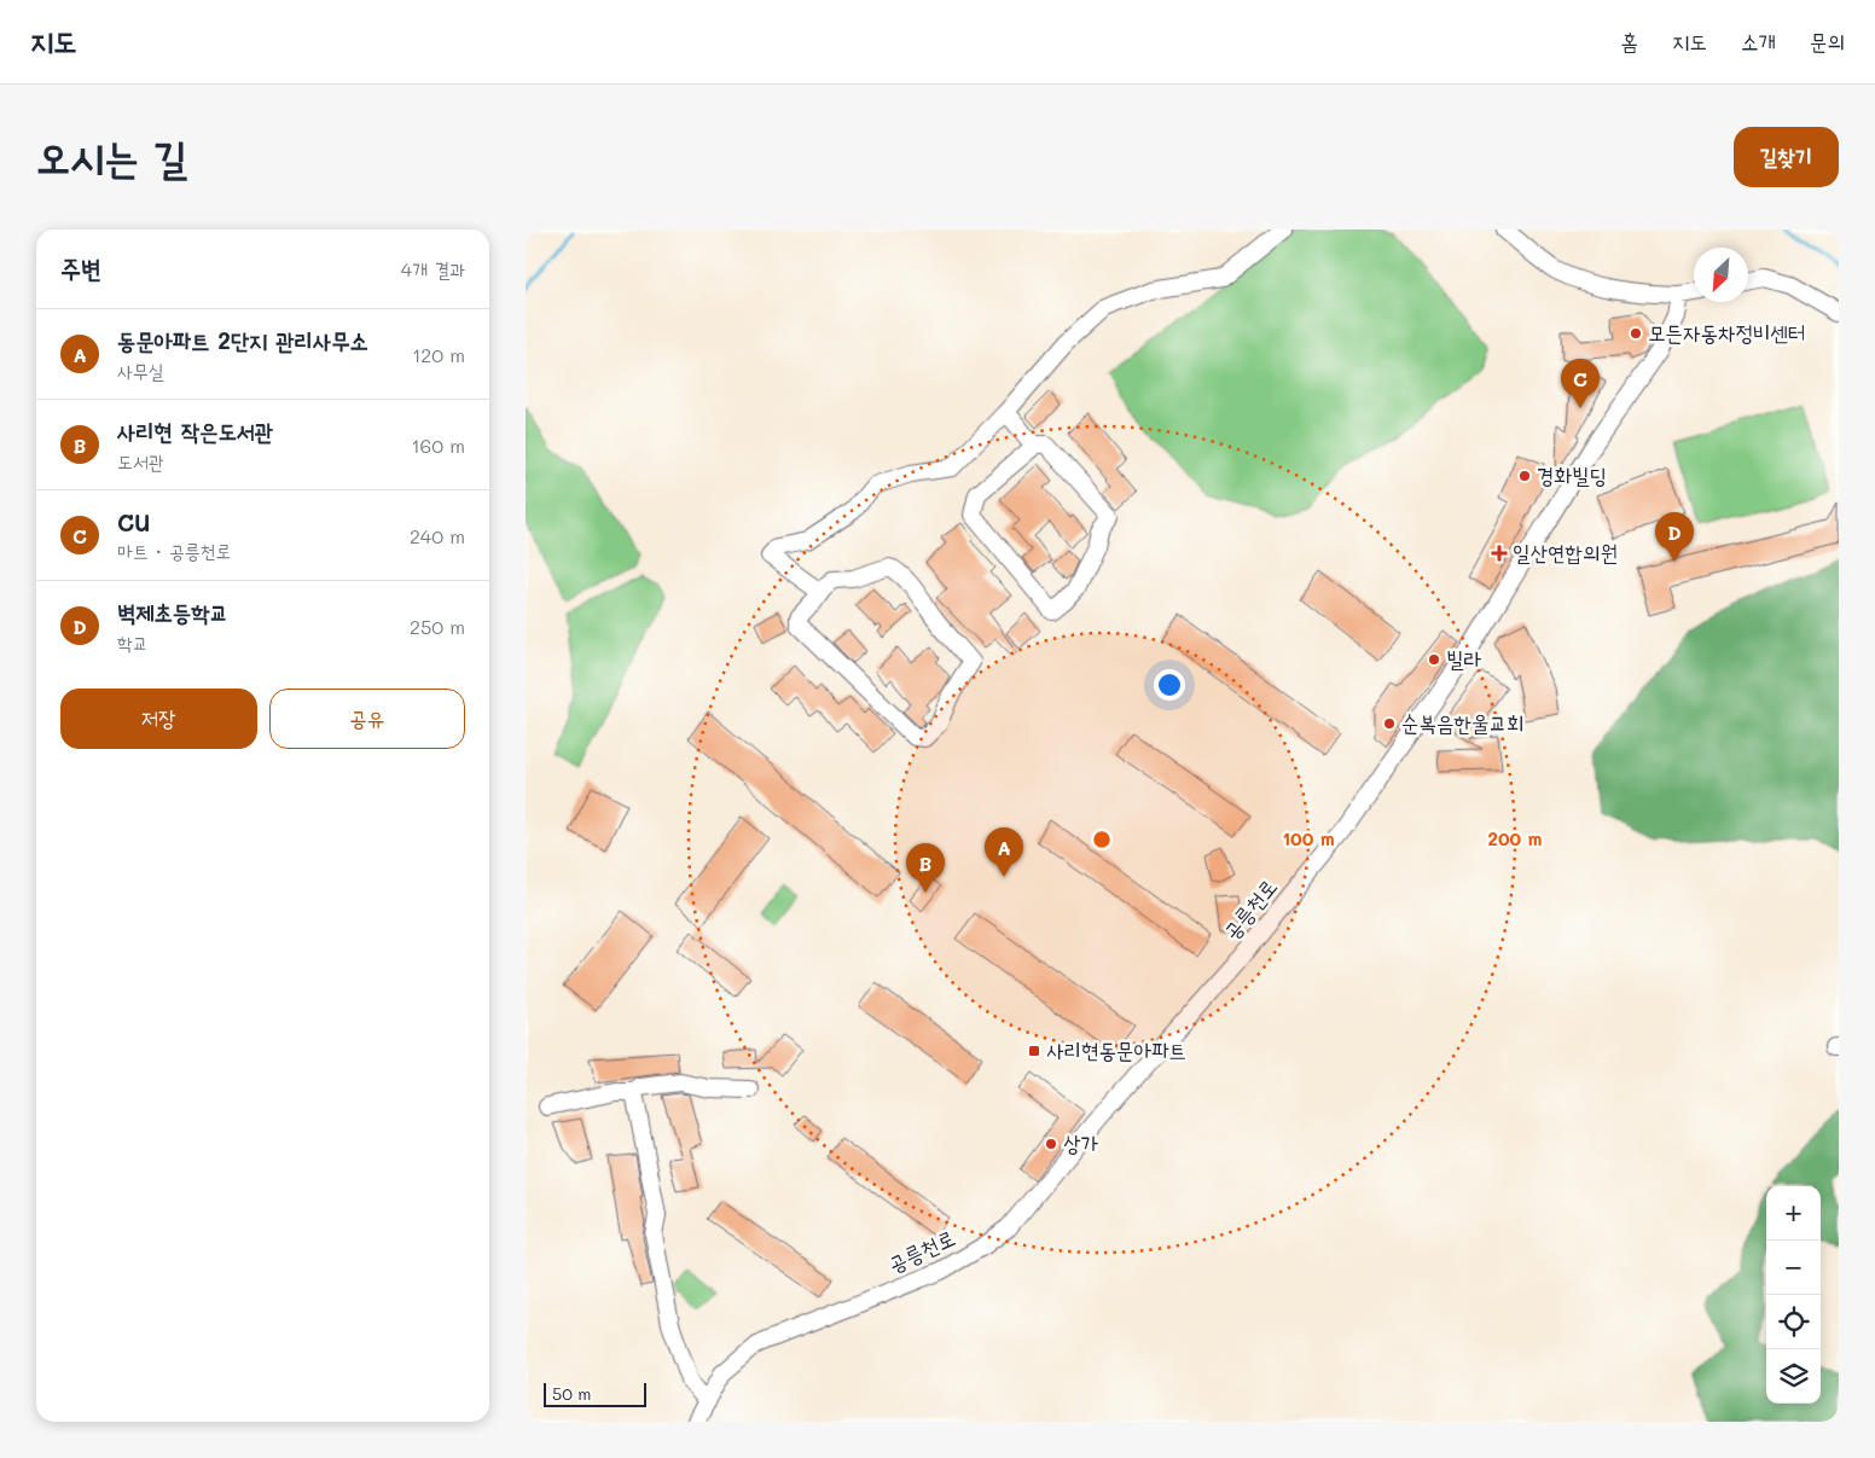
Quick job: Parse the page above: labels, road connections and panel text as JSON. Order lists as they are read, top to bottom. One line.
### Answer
{"streets":{"street":["공릉천로"]},"places":{"other":["모든자동차정비센터","경화빌딩","빌라","순복음한울교회","상가"],"health":["일산연합의원"],"transit":["사리현동문아파트"]},"scale_bar":"50 m","north":"bottom left","page":{"header":"지도","nav":["홈","지도","소개","문의"],"buttons":["길찾기",["저장","공유"]],"title":"오시는 길","heading":["주변","4개 결과"],"list":[{"mark":"A","name":"동문아파트 2단지 관리사무소","note":"사무실","value":"120 m"},{"mark":"B","name":"사리현 작은도서관","note":"도서관","value":"160 m"},{"mark":"C","name":"CU","note":"마트 · 공릉천로","value":"240 m"},{"mark":"D","name":"벽제초등학교","note":"학교","value":"250 m"}],"pins":["C","D","A","B"],"map_buttons":["+","−"],"scale":"50 m"},"rings":["100 m","200 m"]}
